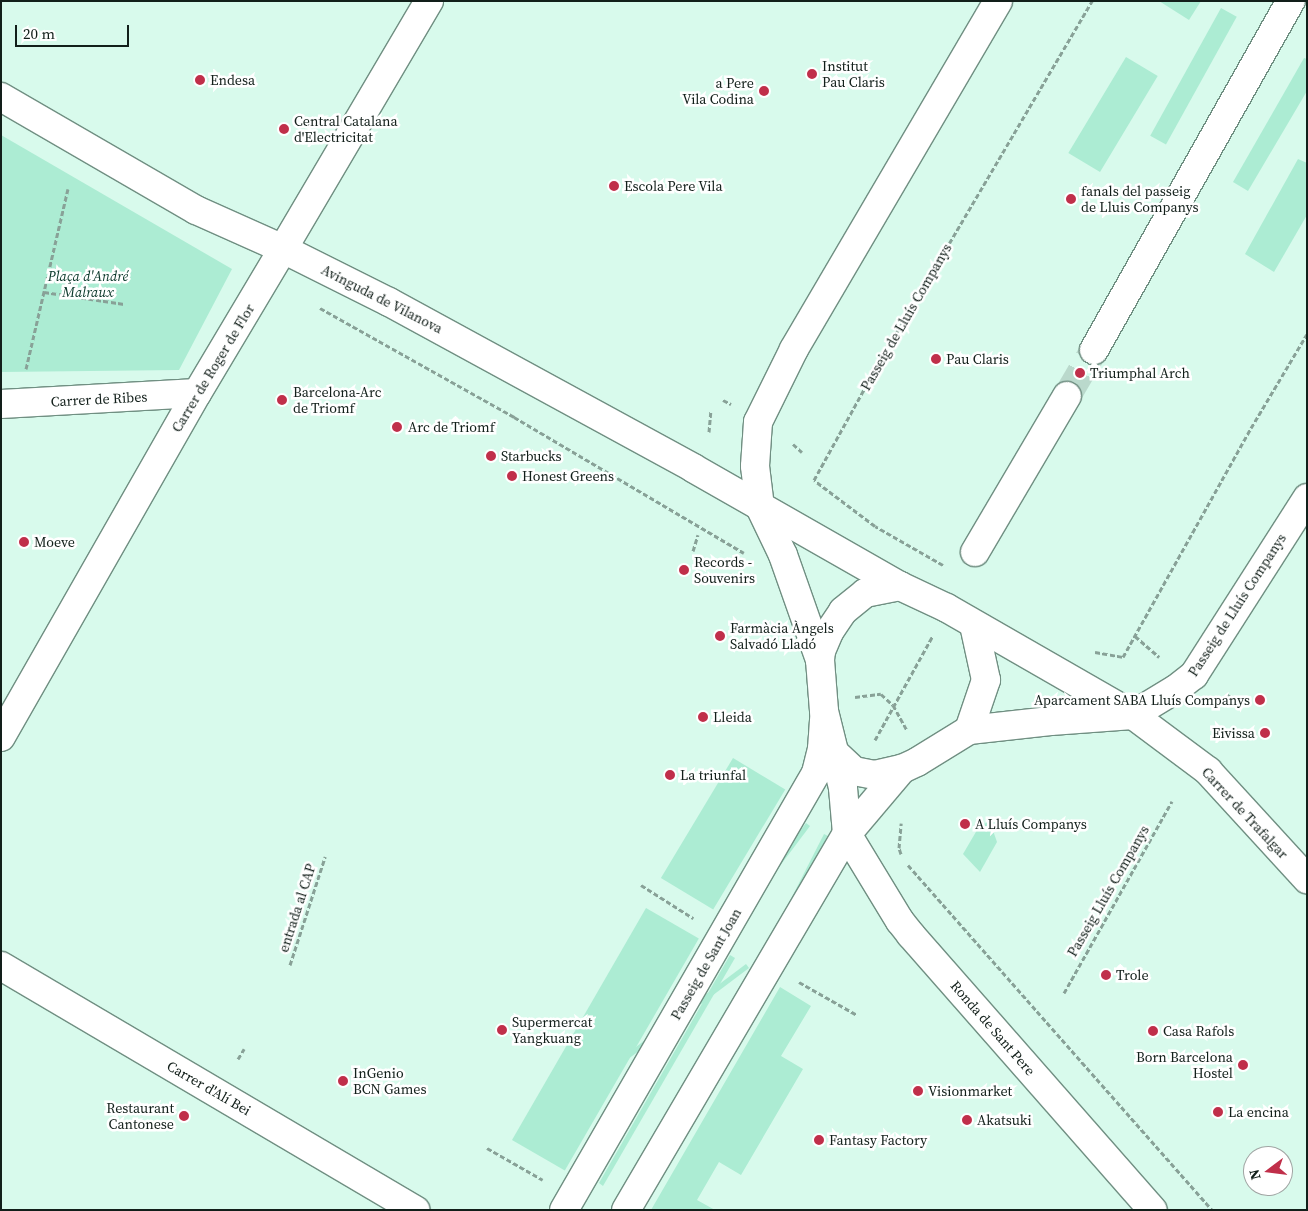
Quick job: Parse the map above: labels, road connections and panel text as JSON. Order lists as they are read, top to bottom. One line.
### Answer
{"streets":{"street":["Avinguda de Vilanova","Passeig de Lluís Companys","Carrer de Roger de Flor","Carrer de Ribes","Carrer de Trafalgar","Passeig de Sant Joan","Ronda de Sant Pere","Carrer d'Alí Bei"],"path":["Passeig Lluís Companys","entrada al CAP"]},"crossings":[["Avinguda de Vilanova","Carrer de Roger de Flor"],["Passeig de Lluís Companys","Carrer de Trafalgar"],["Carrer de Roger de Flor","Carrer de Ribes"]],"parks":["Plaça d'André Malraux"],"places":["Institut Pau Claris","Endesa","a Pere Vila Codina","Central Catalana d'Electricitat","Escola Pere Vila","fanals del passeig de Lluis Companys","Pau Claris","Triumphal Arch","Barcelona-Arc de Triomf","Arc de Triomf","Starbucks","Honest Greens","Moeve","Records - Souvenirs","Farmàcia Àngels Salvadó Lladó","Aparcament SABA Lluís Companys","Lleida","Eivissa","La triunfal","A Lluís Companys","Trole","Supermercat Yangkuang","Casa Rafols","Born Barcelona Hostel","InGenio BCN Games","Visionmarket","La encina","Restaurant Cantonese","Akatsuki","Fantasy Factory"],"scale_bar":"20 m","north":"left"}
